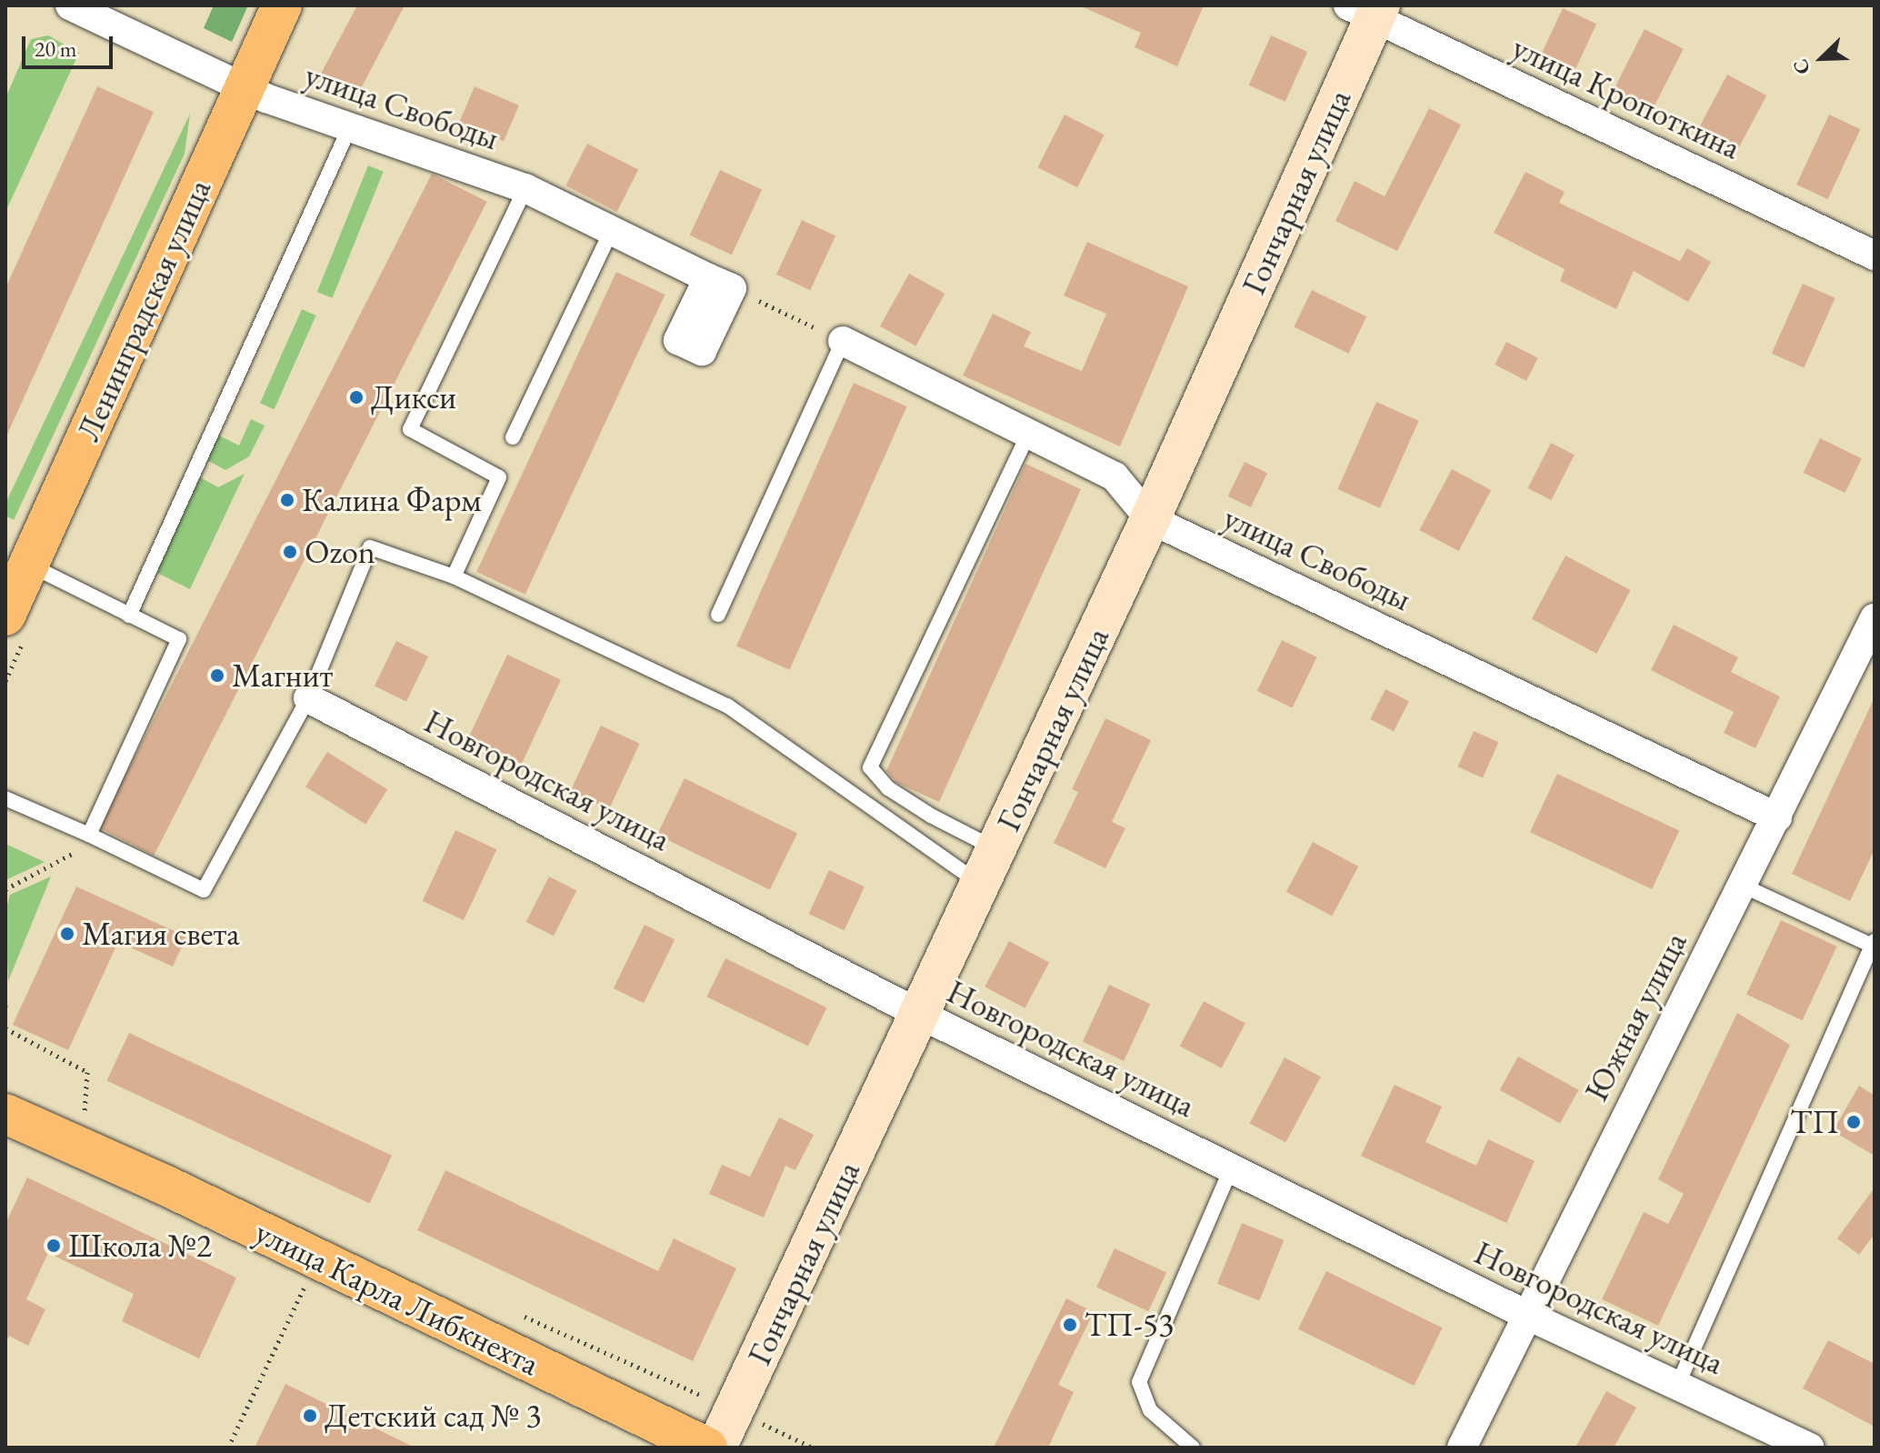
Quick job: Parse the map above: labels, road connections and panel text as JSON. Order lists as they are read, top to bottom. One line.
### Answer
{"streets":{"main road":["Ленинградская улица","улица Карла Либкнехта"],"street":["улица Кропоткина","улица Свободы","Гончарная улица","Новгородская улица","Южная улица"]},"crossings":[["улица Кропоткина","Гончарная улица"],["улица Свободы","Гончарная улица"],["улица Свободы","Ленинградская улица"],["улица Свободы","Южная улица"],["Гончарная улица","Новгородская улица"],["Новгородская улица","Южная улица"]],"places":["Дикси","Калина Фарм","Ozon","Магнит","Магия света","ТП","Школа №2","ТП-53","Детский сад № 3"],"scale_bar":"20 m","north":"bottom left"}
